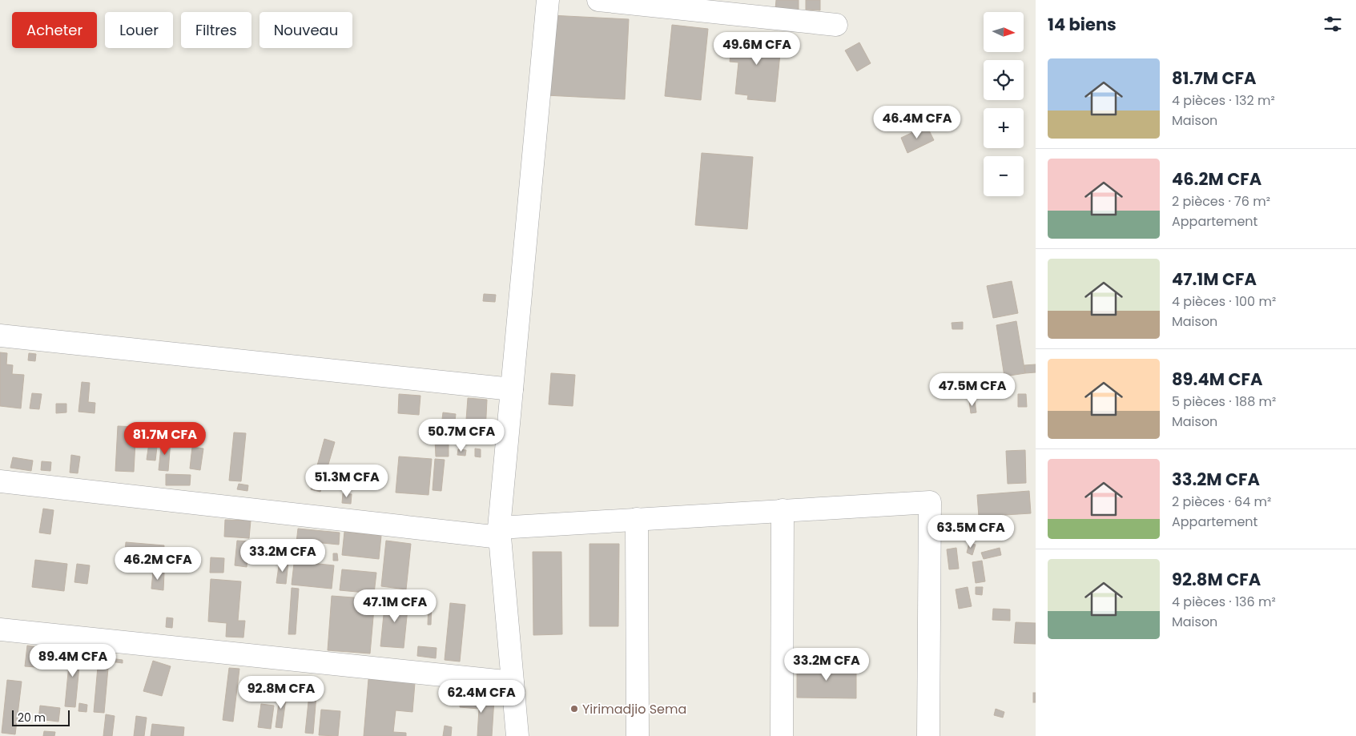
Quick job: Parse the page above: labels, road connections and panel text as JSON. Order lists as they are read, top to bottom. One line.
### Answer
{"places":["Yirimadjio Sema"],"scale_bar":"20 m","north":"right","page":{"heading":"14 biens","map_buttons":["+","−"],"chip":["Acheter","Louer","Filtres","Nouveau"],"price":["49.6M CFA","46.4M CFA","47.5M CFA","50.7M CFA","81.7M CFA","51.3M CFA","63.5M CFA","33.2M CFA","46.2M CFA","47.1M CFA","89.4M CFA","33.2M CFA","92.8M CFA","62.4M CFA"],"list":[{"name":"81.7M CFA","note":"4 pièces · 132 m² · Maison"},{"name":"46.2M CFA","note":"2 pièces · 76 m² · Appartement"},{"name":"47.1M CFA","note":"4 pièces · 100 m² · Maison"},{"name":"89.4M CFA","note":"5 pièces · 188 m² · Maison"},{"name":"33.2M CFA","note":"2 pièces · 64 m² · Appartement"},{"name":"92.8M CFA","note":"4 pièces · 136 m² · Maison"}],"scale":"20 m"}}
